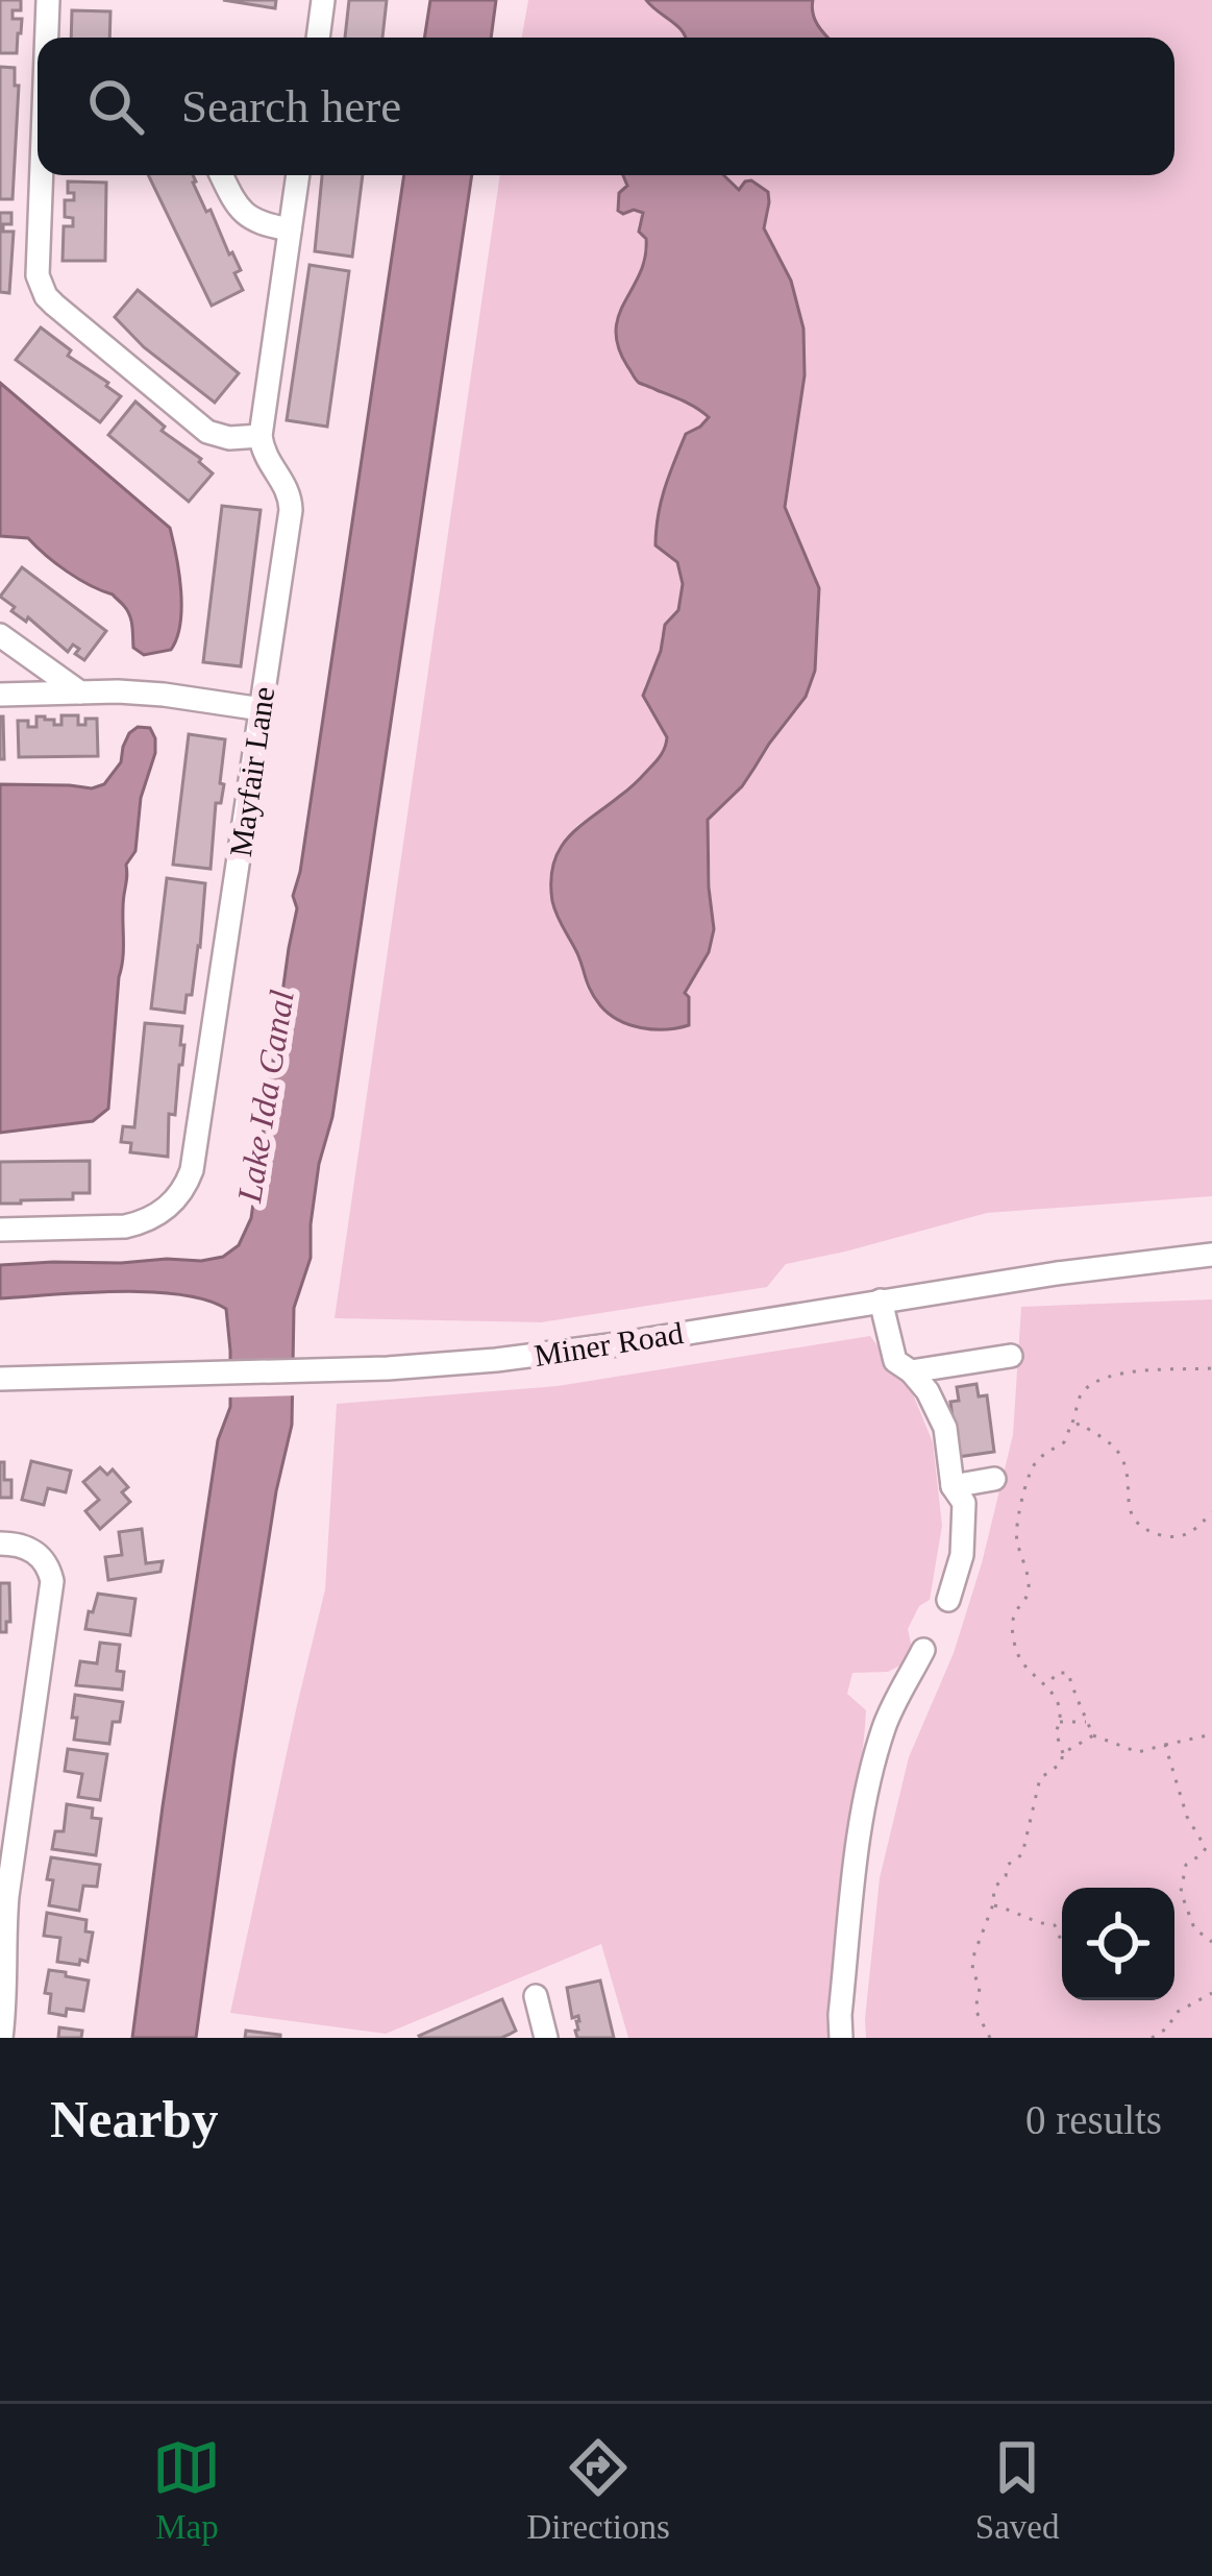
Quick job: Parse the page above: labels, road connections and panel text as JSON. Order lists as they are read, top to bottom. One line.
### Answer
{"streets":{"street":["Mayfair Lane","Miner Road"]},"water":["Lake Ida Canal"],"page":{"search":"Search here","heading":["Nearby","0 results"],"nav":["Map","Directions","Saved"]}}
